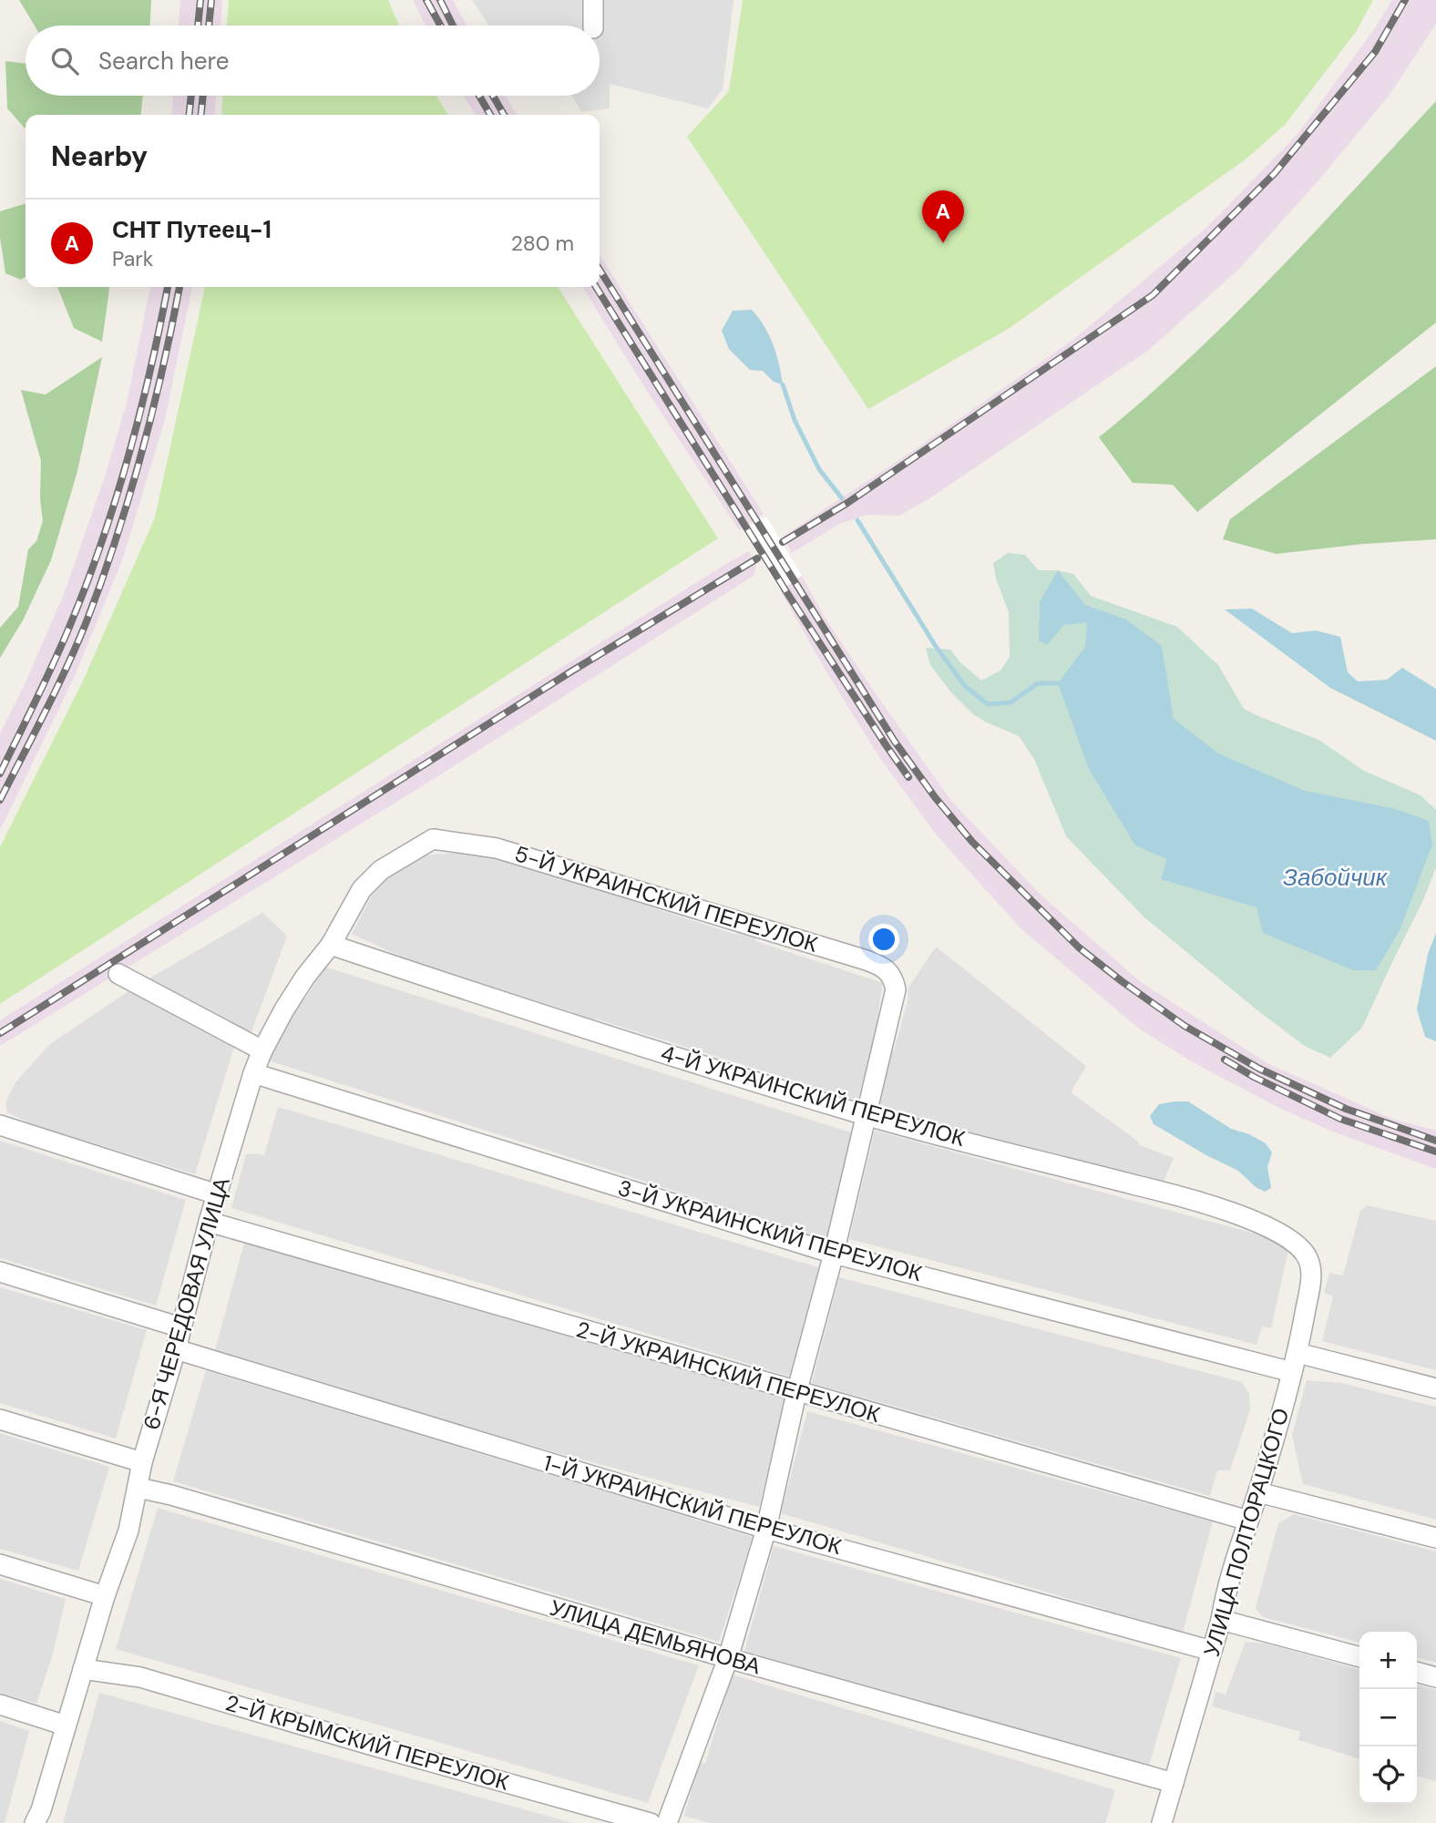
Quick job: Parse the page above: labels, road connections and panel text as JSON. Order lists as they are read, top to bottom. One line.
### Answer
{"streets":{"street":["5-Й УКРАИНСКИЙ ПЕРЕУЛОК","4-Й УКРАИНСКИЙ ПЕРЕУЛОК","3-Й УКРАИНСКИЙ ПЕРЕУЛОК","6-Я ЧЕРЕДОВАЯ УЛИЦА","2-Й УКРАИНСКИЙ ПЕРЕУЛОК","1-Й УКРАИНСКИЙ ПЕРЕУЛОК","УЛИЦА ПОЛТОРАЦКОГО","УЛИЦА ДЕМЬЯНОВА","2-Й КРЫМСКИЙ ПЕРЕУЛОК"]},"crossings":[["5-Й УКРАИНСКИЙ ПЕРЕУЛОК","4-Й УКРАИНСКИЙ ПЕРЕУЛОК"],["5-Й УКРАИНСКИЙ ПЕРЕУЛОК","6-Я ЧЕРЕДОВАЯ УЛИЦА"],["4-Й УКРАИНСКИЙ ПЕРЕУЛОК","6-Я ЧЕРЕДОВАЯ УЛИЦА"],["4-Й УКРАИНСКИЙ ПЕРЕУЛОК","УЛИЦА ПОЛТОРАЦКОГО"],["3-Й УКРАИНСКИЙ ПЕРЕУЛОК","6-Я ЧЕРЕДОВАЯ УЛИЦА"],["3-Й УКРАИНСКИЙ ПЕРЕУЛОК","УЛИЦА ПОЛТОРАЦКОГО"],["6-Я ЧЕРЕДОВАЯ УЛИЦА","2-Й УКРАИНСКИЙ ПЕРЕУЛОК"],["6-Я ЧЕРЕДОВАЯ УЛИЦА","1-Й УКРАИНСКИЙ ПЕРЕУЛОК"],["6-Я ЧЕРЕДОВАЯ УЛИЦА","УЛИЦА ДЕМЬЯНОВА"],["6-Я ЧЕРЕДОВАЯ УЛИЦА","2-Й КРЫМСКИЙ ПЕРЕУЛОК"],["2-Й УКРАИНСКИЙ ПЕРЕУЛОК","УЛИЦА ПОЛТОРАЦКОГО"],["1-Й УКРАИНСКИЙ ПЕРЕУЛОК","УЛИЦА ПОЛТОРАЦКОГО"],["УЛИЦА ПОЛТОРАЦКОГО","УЛИЦА ДЕМЬЯНОВА"]],"water":["Забойчик"],"page":{"search":"Search here","heading":"Nearby","pins":"A","list":[{"mark":"A","name":"СНТ Путеец-1","note":"Park","value":"280 m"}],"map_buttons":["+","−"]}}
